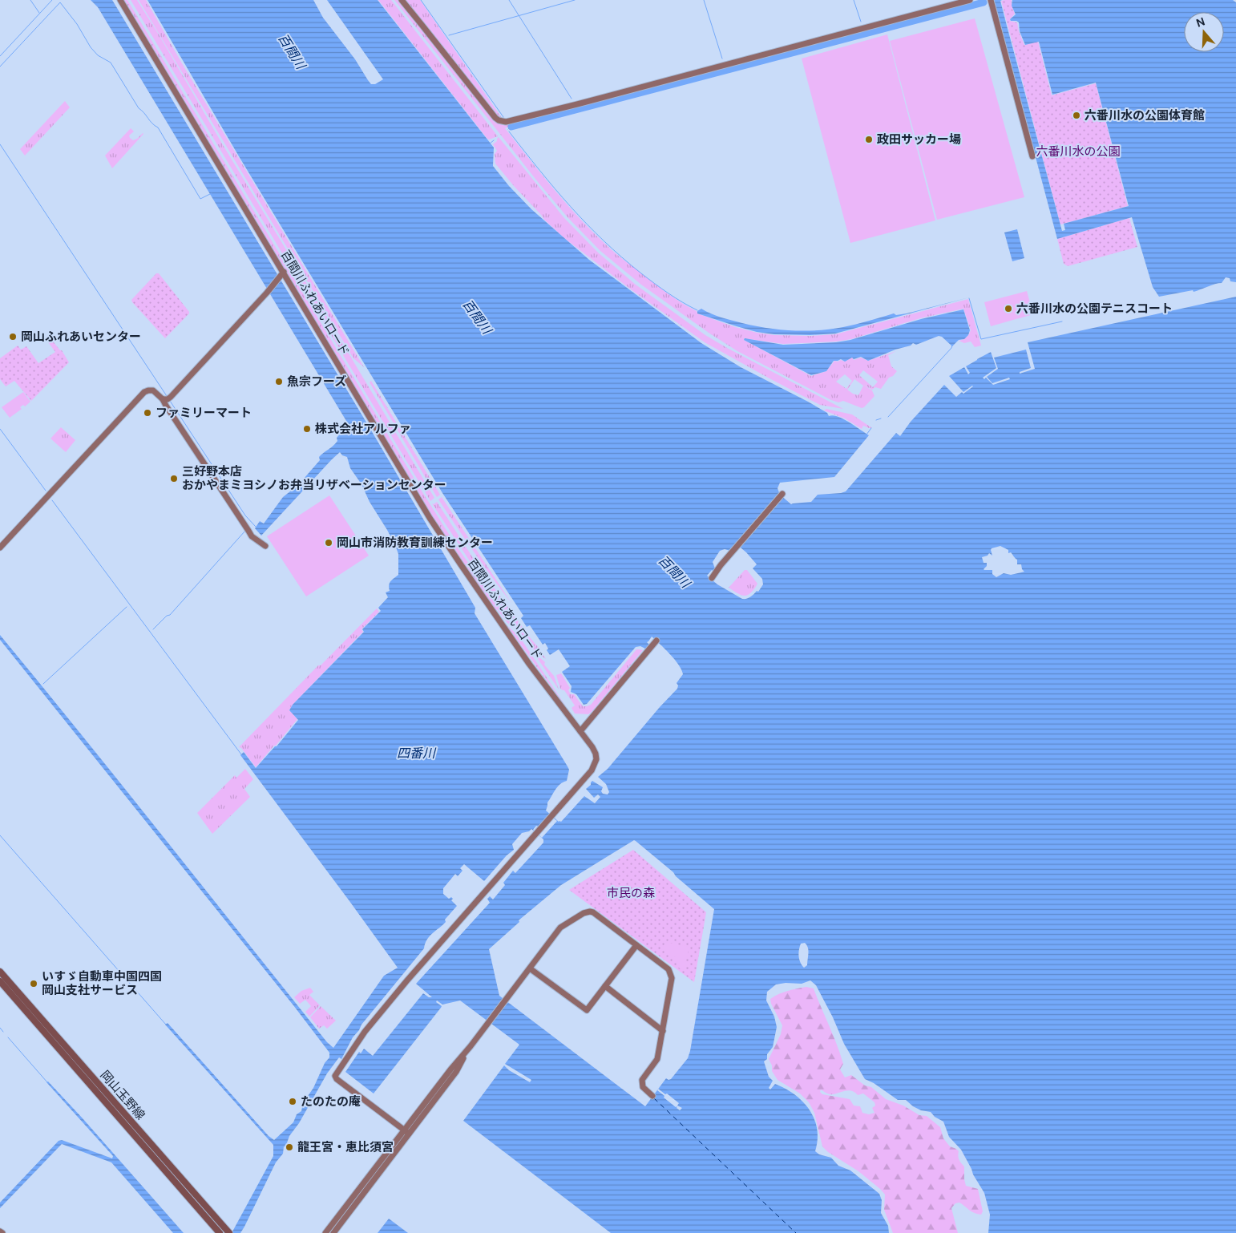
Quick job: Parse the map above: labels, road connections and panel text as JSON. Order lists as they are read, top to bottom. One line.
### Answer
{"streets":{"main road":["岡山玉野線"],"street":["百間川ふれあいロード"]},"water":["百間川","四番川"],"parks":["六番川水の公園","市民の森"],"places":["六番川水の公園体育館","政田サッカー場","六番川水の公園テニスコート","岡山ふれあいセンター","魚宗フーズ","ファミリーマート","株式会社アルファ","三好野本店 おかやまミヨシノお弁当リザベーションセンター","岡山市消防教育訓練センター","いすゞ自動車中国四国 岡山支社サービス","たのたの庵","龍王宮・恵比須宮"],"north":"top"}
